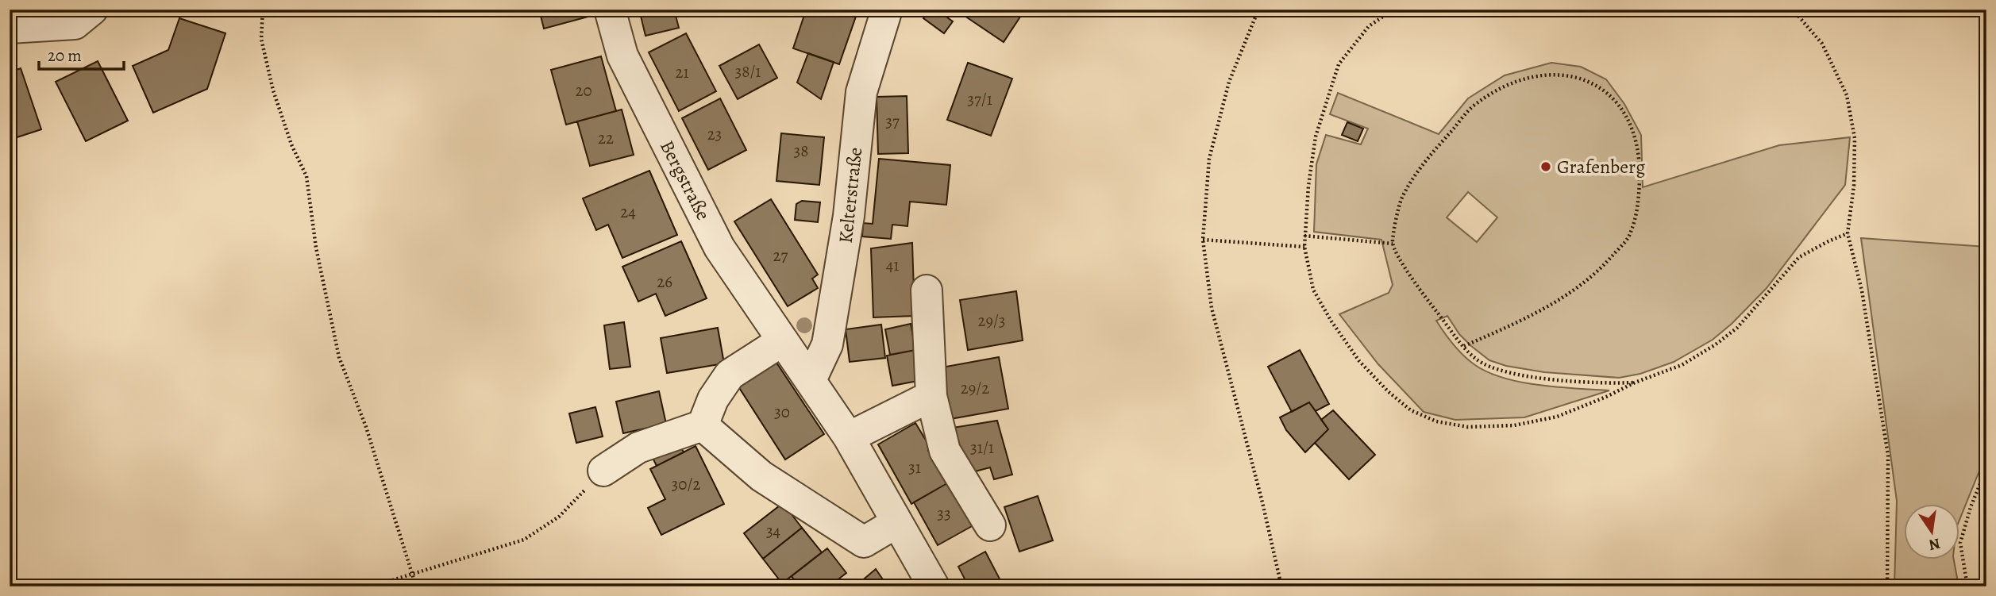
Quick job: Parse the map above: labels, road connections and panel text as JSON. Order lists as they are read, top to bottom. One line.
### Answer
{"streets":{"street":["Bergstraße","Kelterstraße"]},"crossings":[["Bergstraße","Kelterstraße"]],"places":["Grafenberg"],"house_numbers":["38/1","21","20","37/1","37","23","22","38","24","27","41","26","29/3","29/2","30","31/1","31","30/2","33","34"],"scale_bar":"20 m","north":"bottom"}
